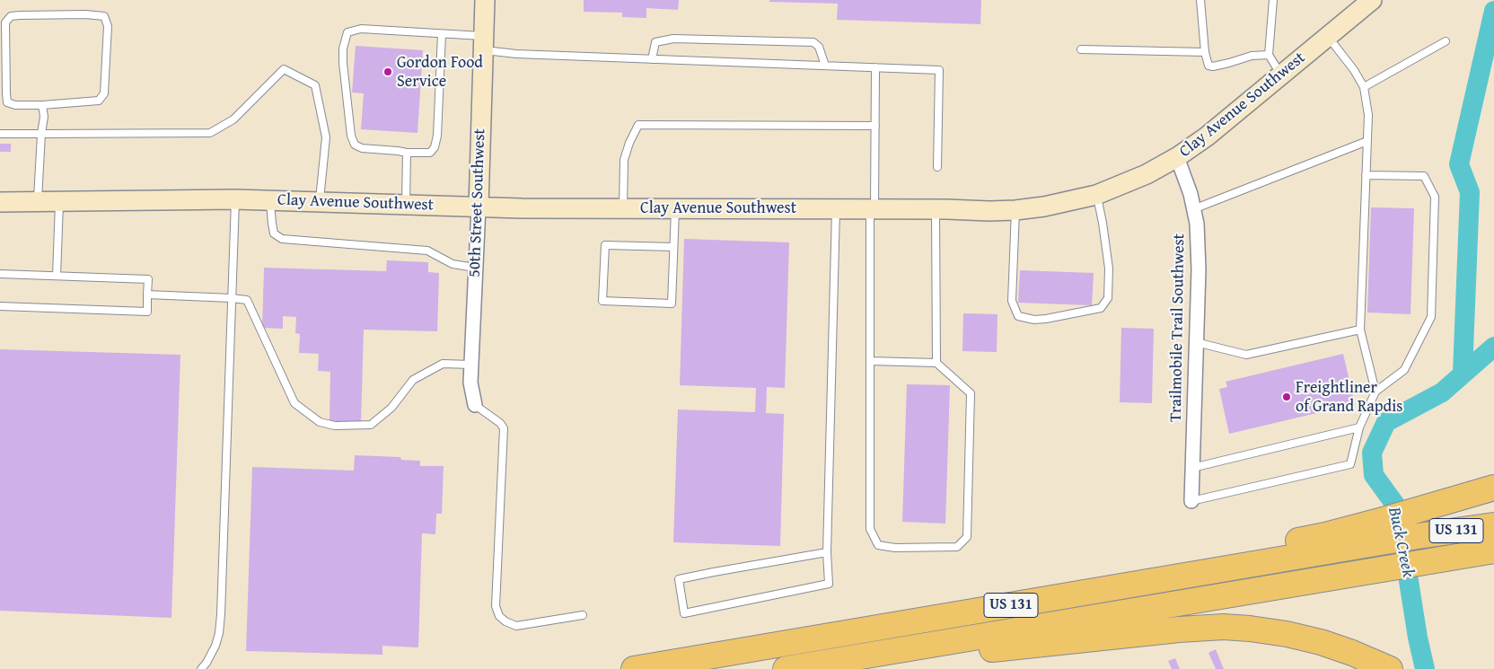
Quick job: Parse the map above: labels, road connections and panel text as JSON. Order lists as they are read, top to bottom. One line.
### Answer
{"streets":{"highway":["US 131"],"street":["Clay Avenue Southwest","50th Street Southwest","Trailmobile Trail Southwest"]},"crossings":[["Clay Avenue Southwest","50th Street Southwest"],["Clay Avenue Southwest","Trailmobile Trail Southwest"]],"water":["Buck Creek"],"places":["Gordon Food Service","Freightliner of Grand Rapdis"]}
